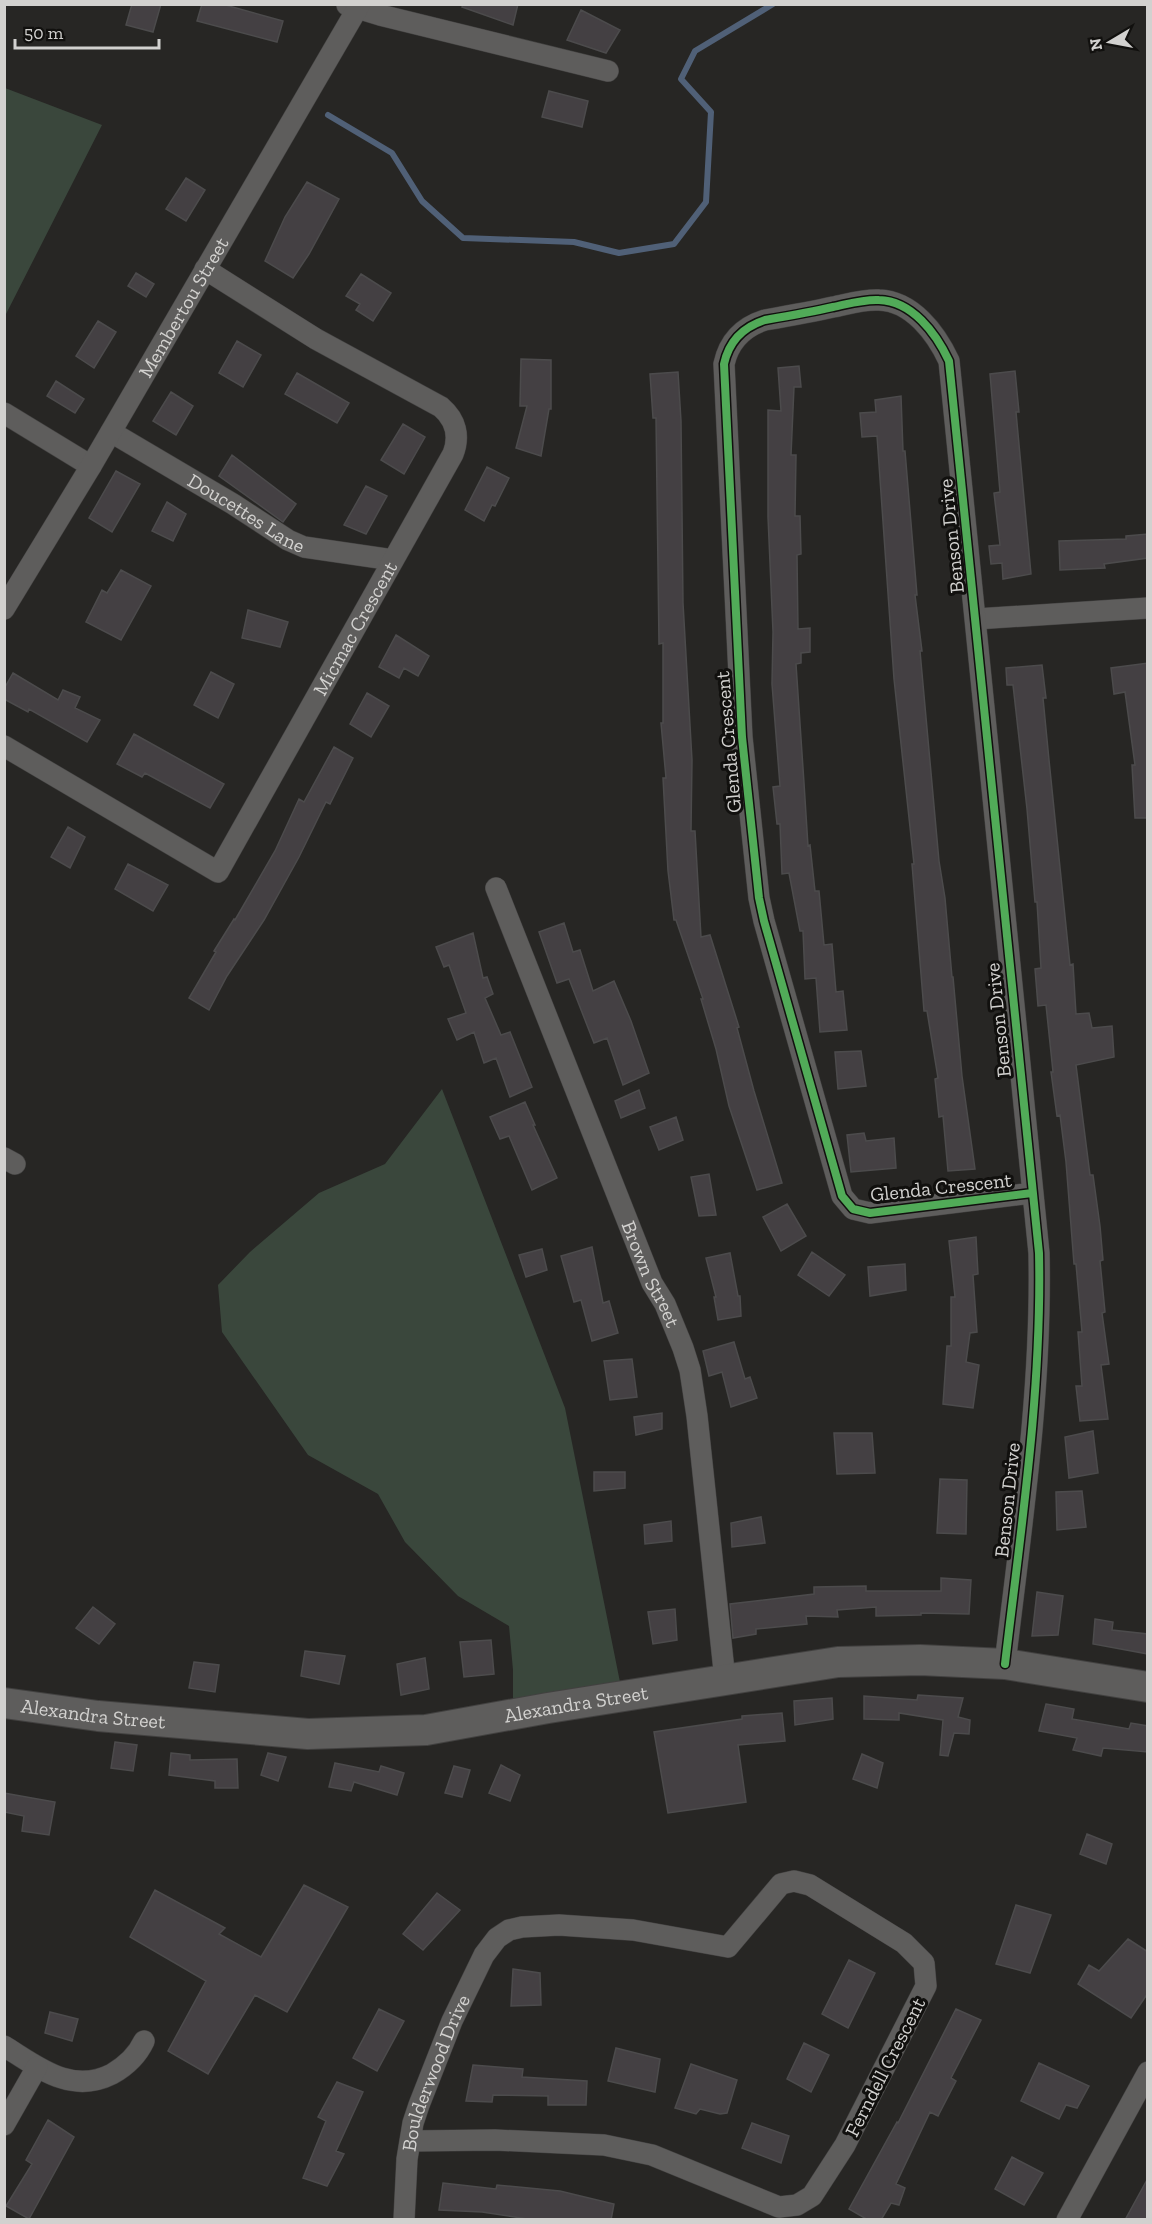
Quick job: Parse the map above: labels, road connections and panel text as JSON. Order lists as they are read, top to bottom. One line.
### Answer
{"streets":{"main road":["Alexandra Street"],"street":["Membertou Street","Doucettes Lane","Benson Drive","Micmac Crescent","Glenda Crescent","Brown Street","Ferndell Crescent","Boulderwood Drive"]},"crossings":[["Membertou Street","Doucettes Lane"],["Membertou Street","Micmac Crescent"],["Doucettes Lane","Micmac Crescent"],["Benson Drive","Glenda Crescent"],["Benson Drive","Alexandra Street"],["Brown Street","Alexandra Street"],["Ferndell Crescent","Boulderwood Drive"]],"scale_bar":"50 m","north":"left"}
